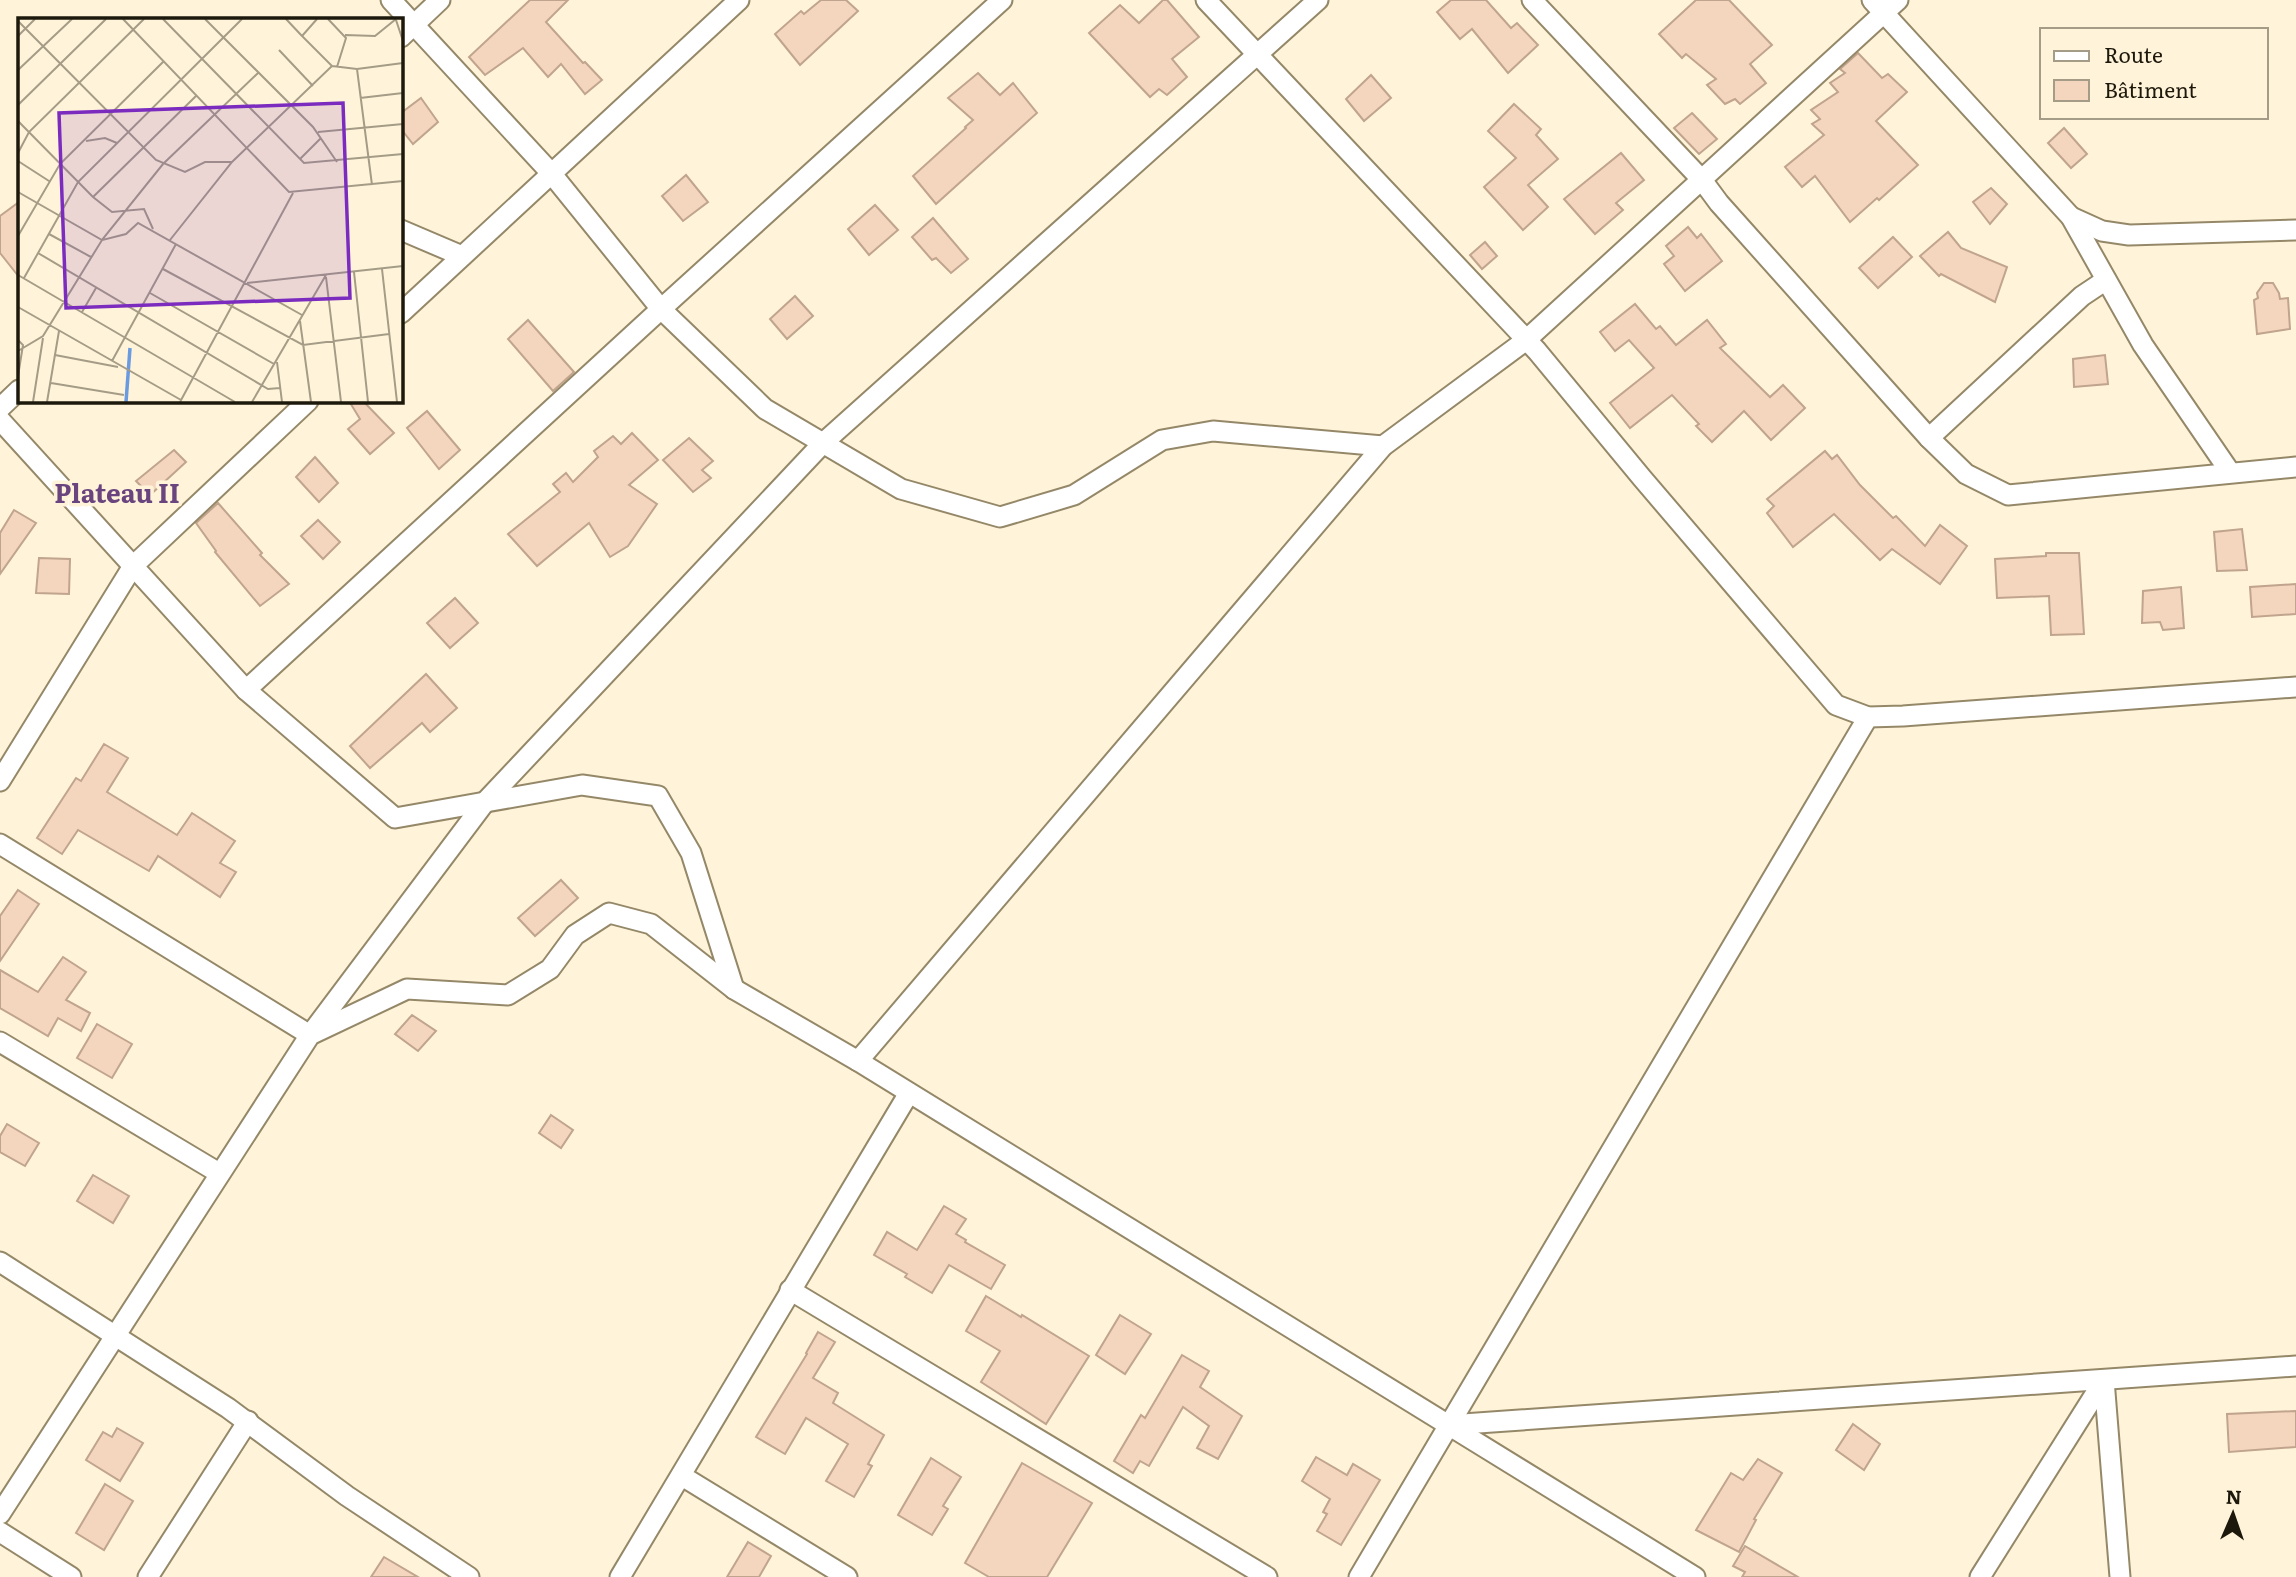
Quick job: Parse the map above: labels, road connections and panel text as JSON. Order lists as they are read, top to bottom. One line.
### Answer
{"districts":["Plateau II"],"legend":["Route","Bâtiment"],"north":"top"}
